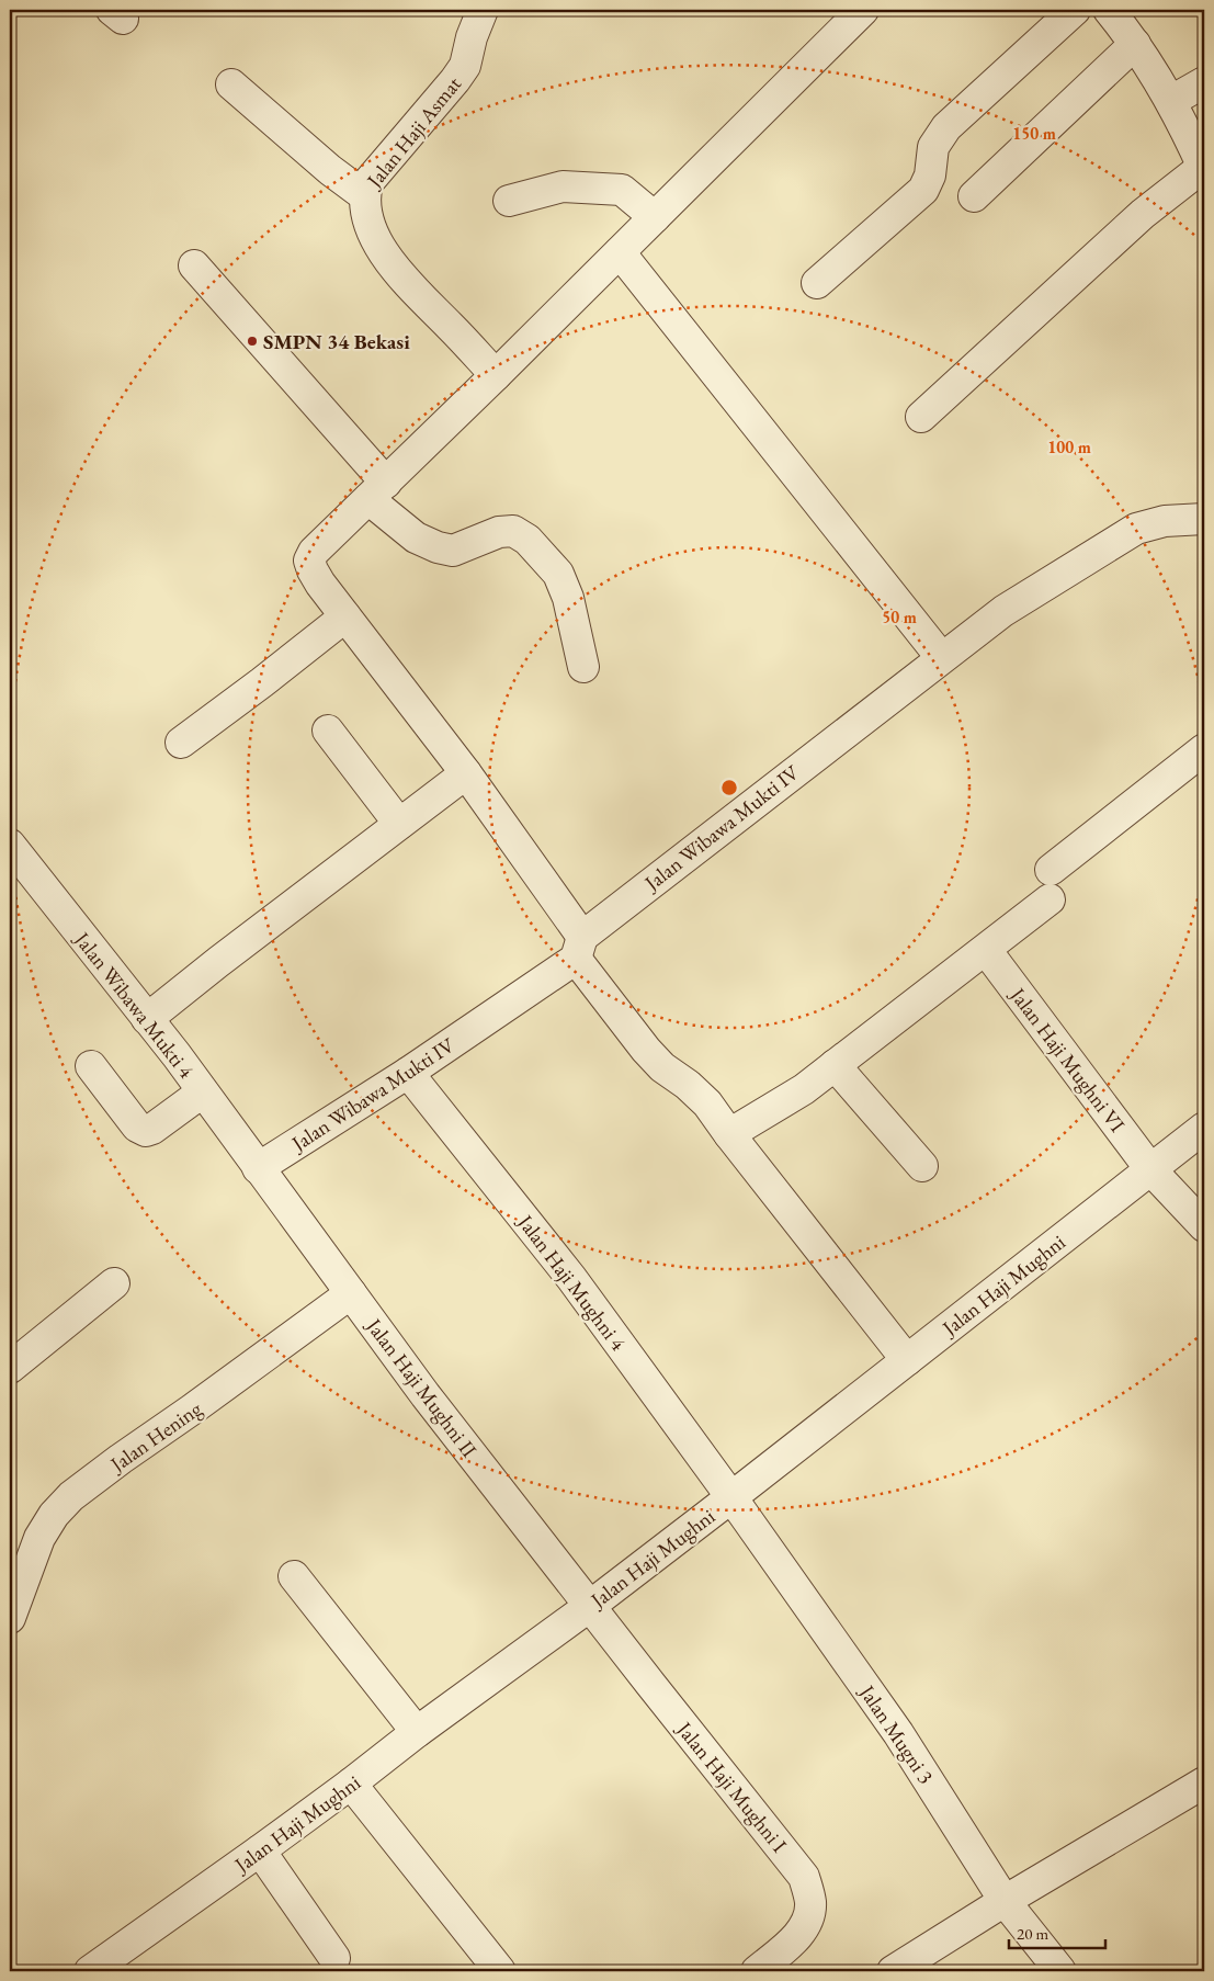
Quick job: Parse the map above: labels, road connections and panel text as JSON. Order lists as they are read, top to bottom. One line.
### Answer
{"streets":{"street":["Jalan Haji Asmat","Jalan Wibawa Mukti IV","Jalan Wibawa Mukti 4","Jalan Haji Mughni VI","Jalan Haji Mughni 4","Jalan Haji Mughni","Jalan Haji Mughni II","Jalan Hening","Jalan Mugni 3","Jalan Haji Mughni I"]},"crossings":[["Jalan Wibawa Mukti IV","Jalan Wibawa Mukti 4"],["Jalan Wibawa Mukti IV","Jalan Haji Mughni 4"],["Jalan Wibawa Mukti IV","Jalan Haji Mughni II"],["Jalan Wibawa Mukti 4","Jalan Haji Mughni II"],["Jalan Haji Mughni VI","Jalan Haji Mughni"],["Jalan Haji Mughni 4","Jalan Haji Mughni"],["Jalan Haji Mughni 4","Jalan Mugni 3"],["Jalan Haji Mughni","Jalan Haji Mughni II"],["Jalan Haji Mughni","Jalan Mugni 3"],["Jalan Haji Mughni","Jalan Haji Mughni I"],["Jalan Haji Mughni II","Jalan Hening"],["Jalan Haji Mughni II","Jalan Haji Mughni I"]],"places":["SMPN 34 Bekasi"],"scale_bar":"20 m","rings":["150 m","100 m","50 m"]}
